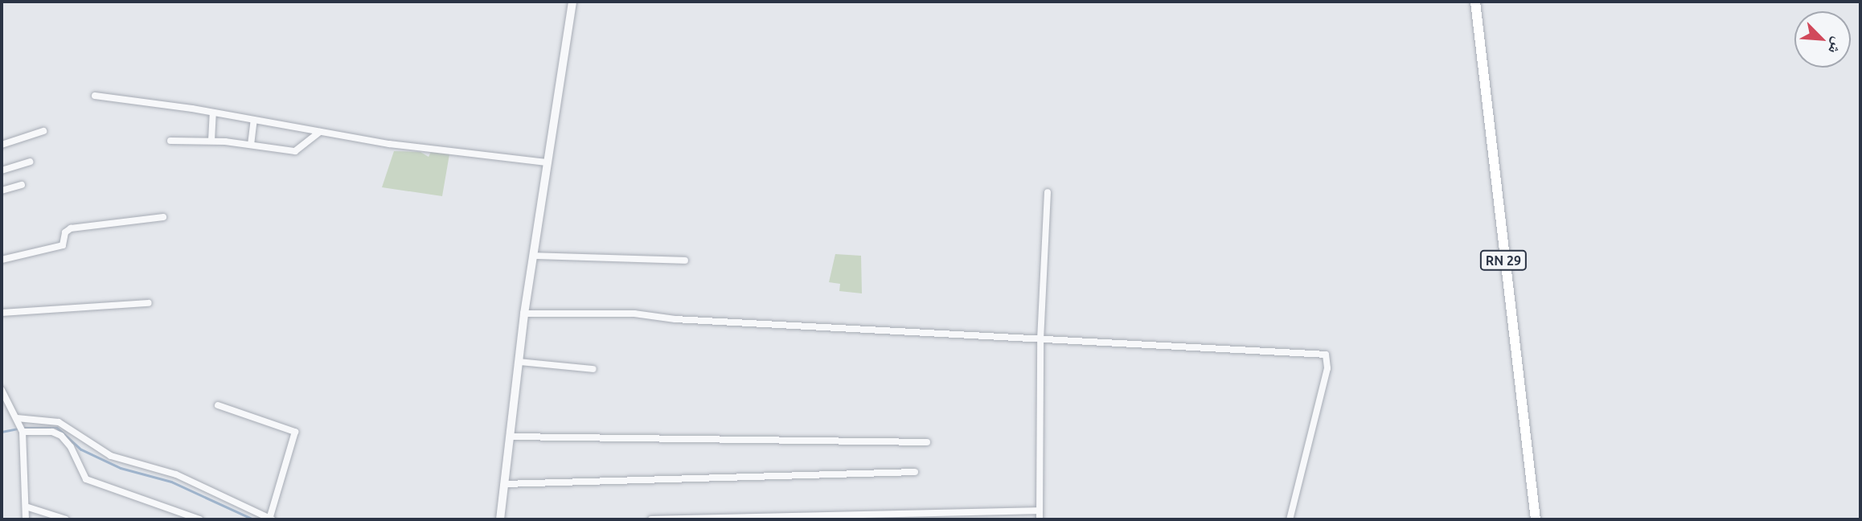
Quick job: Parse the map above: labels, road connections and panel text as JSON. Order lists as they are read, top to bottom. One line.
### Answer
{"streets":{"main road":["RN 29"]},"north":"bottom right"}
